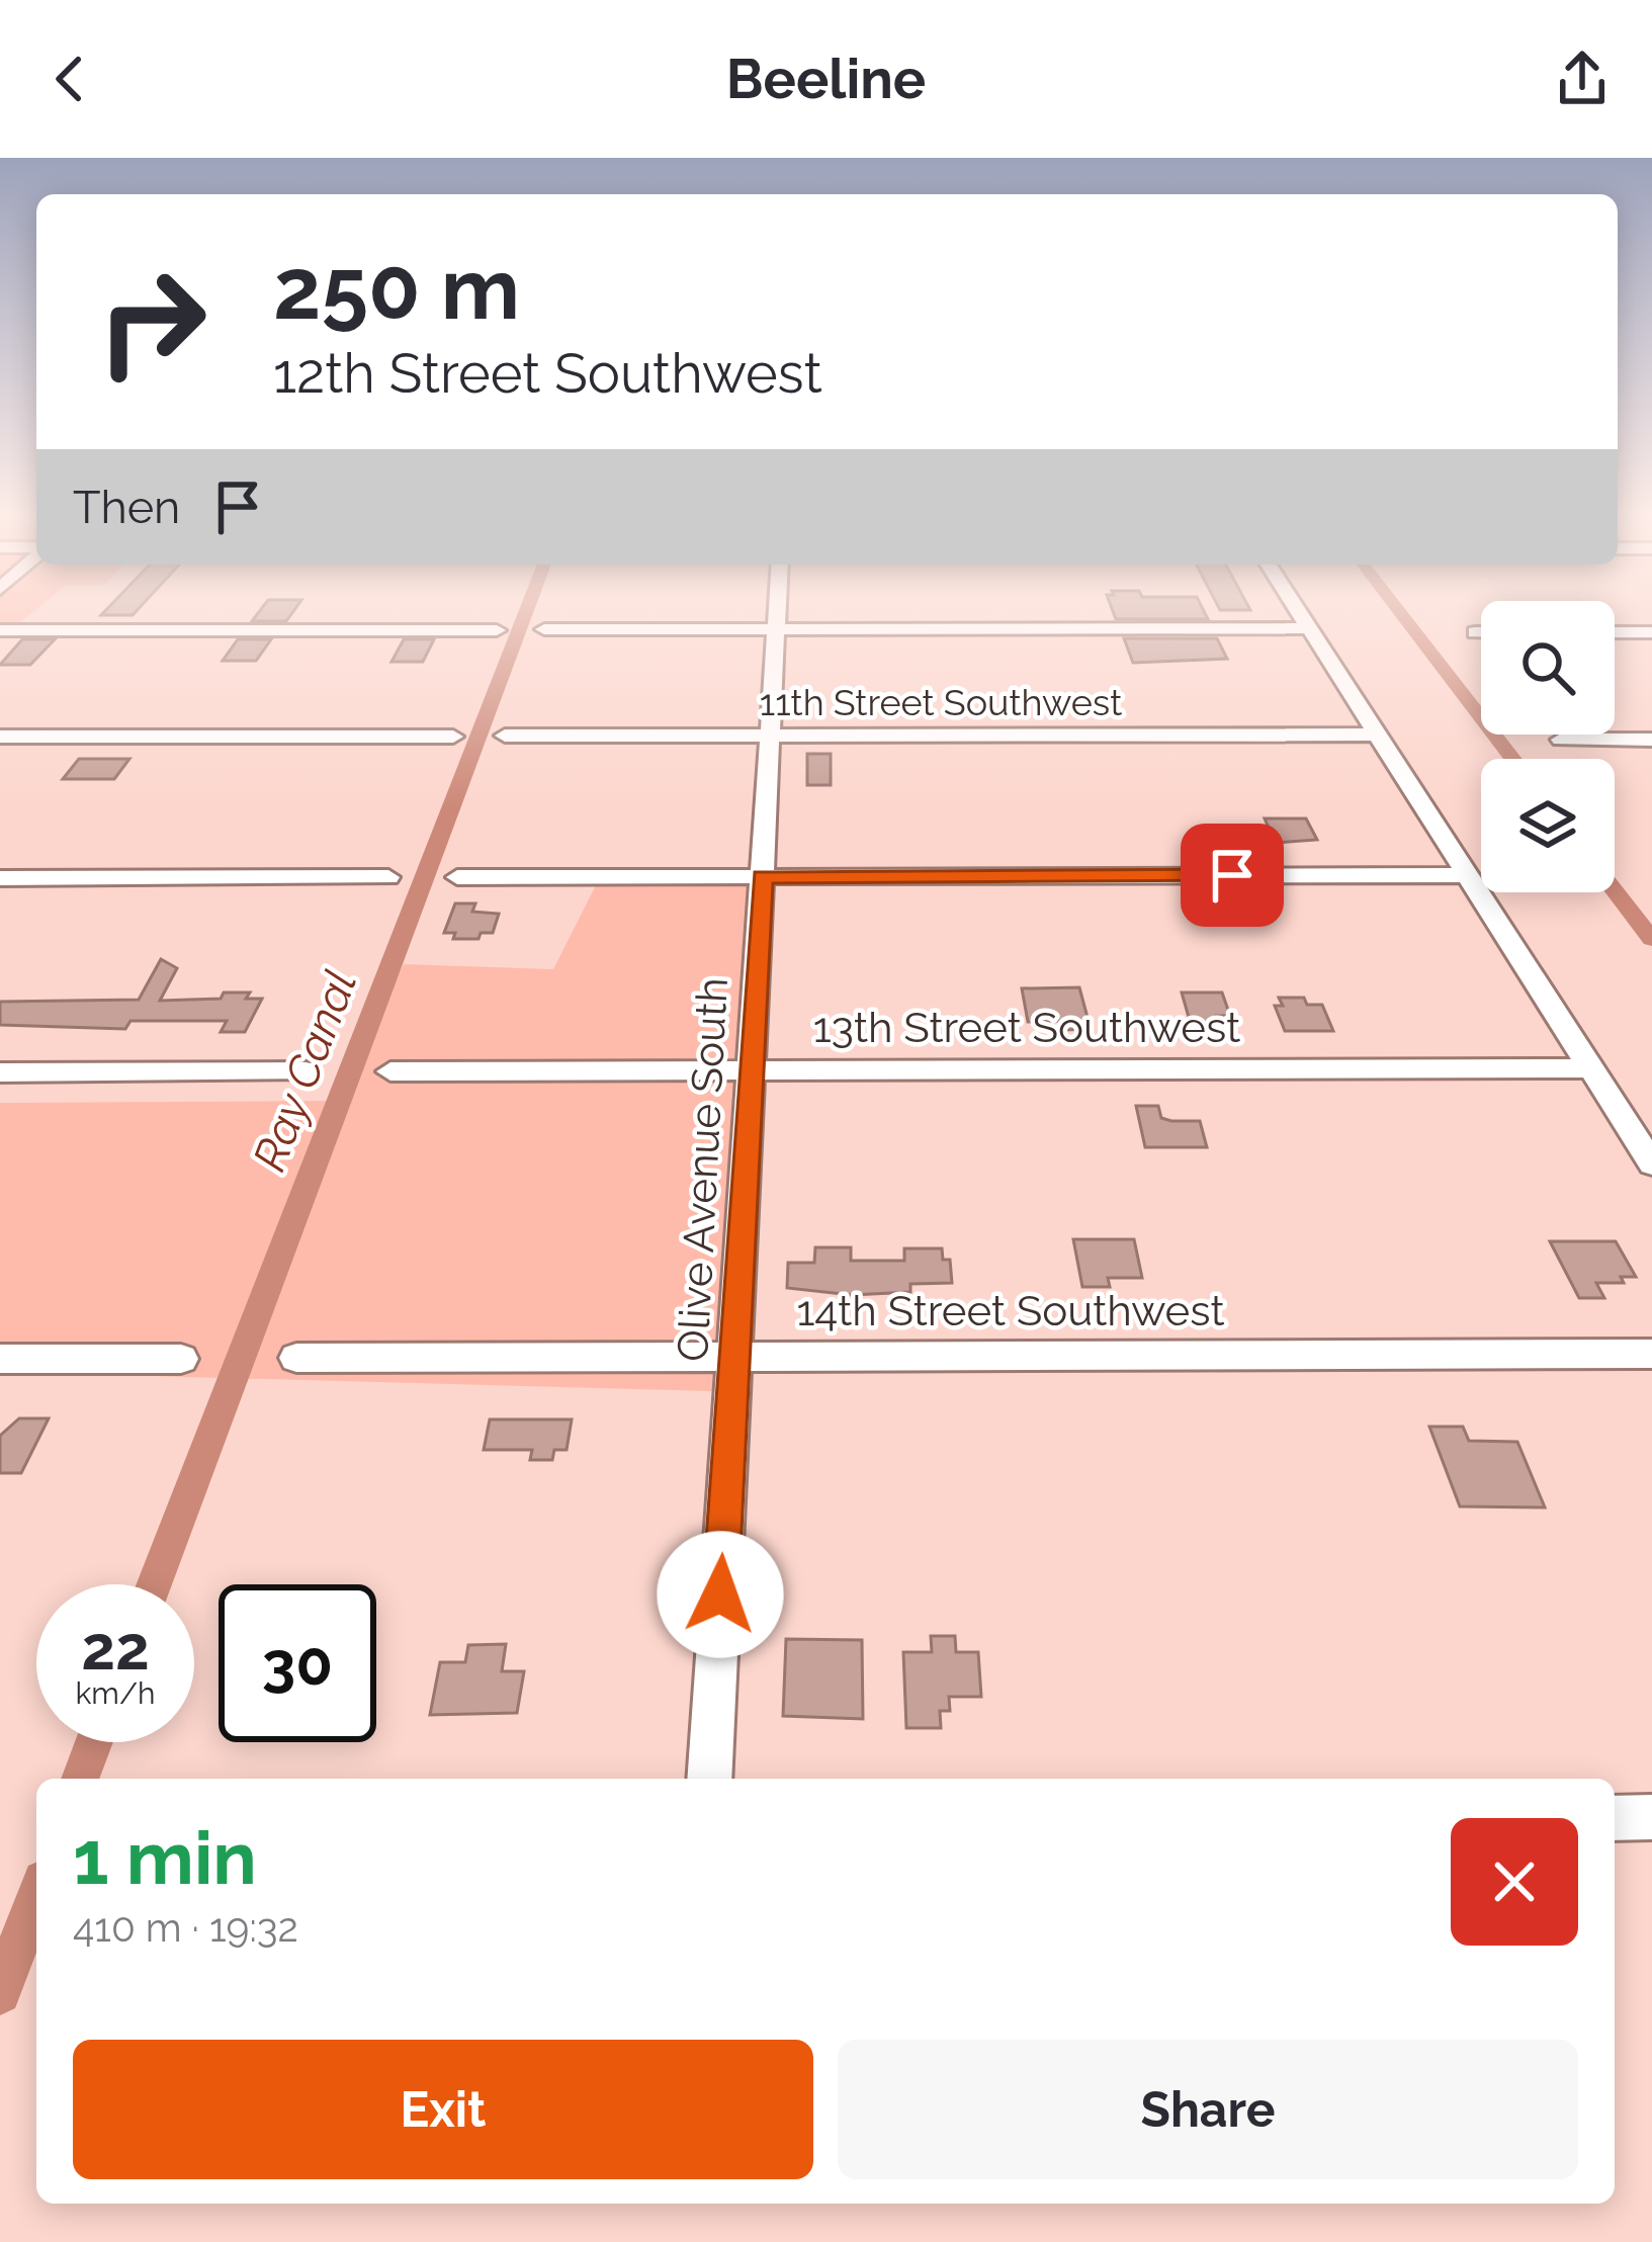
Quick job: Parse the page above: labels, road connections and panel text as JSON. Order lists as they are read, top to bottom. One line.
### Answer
{"streets":{"street":["11th Street Southwest","13th Street Southwest","Olive Avenue South","14th Street Southwest"]},"crossings":[["11th Street Southwest","Olive Avenue South"],["13th Street Southwest","Olive Avenue South"],["Olive Avenue South","14th Street Southwest"]],"water":["Ray Canal"],"page":{"header":"Beeline","turn":["250 m","12th Street Southwest"],"then":"Then","speed":"22 km/h","limit":"30","heading":["1 min","410 m · 19:32"],"buttons":["Exit","Share"]}}
